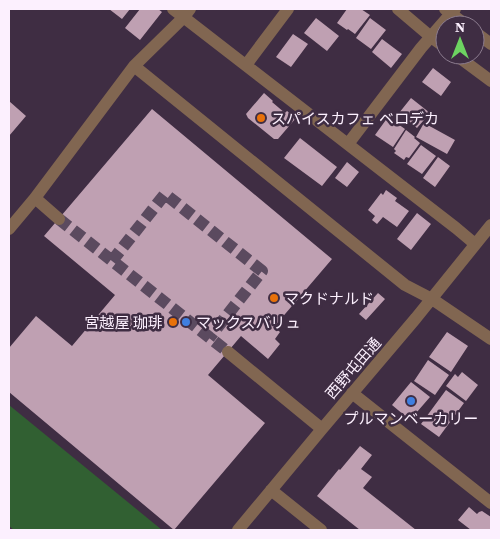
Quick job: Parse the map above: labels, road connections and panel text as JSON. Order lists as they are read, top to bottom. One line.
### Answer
{"streets":{"street":["西野屯田通"]},"places":["スパイスカフェ ベロデカ","マクドナルド","宮越屋 珈琲","マックスバリュ","プルマンベーカリー"],"north":"top"}
